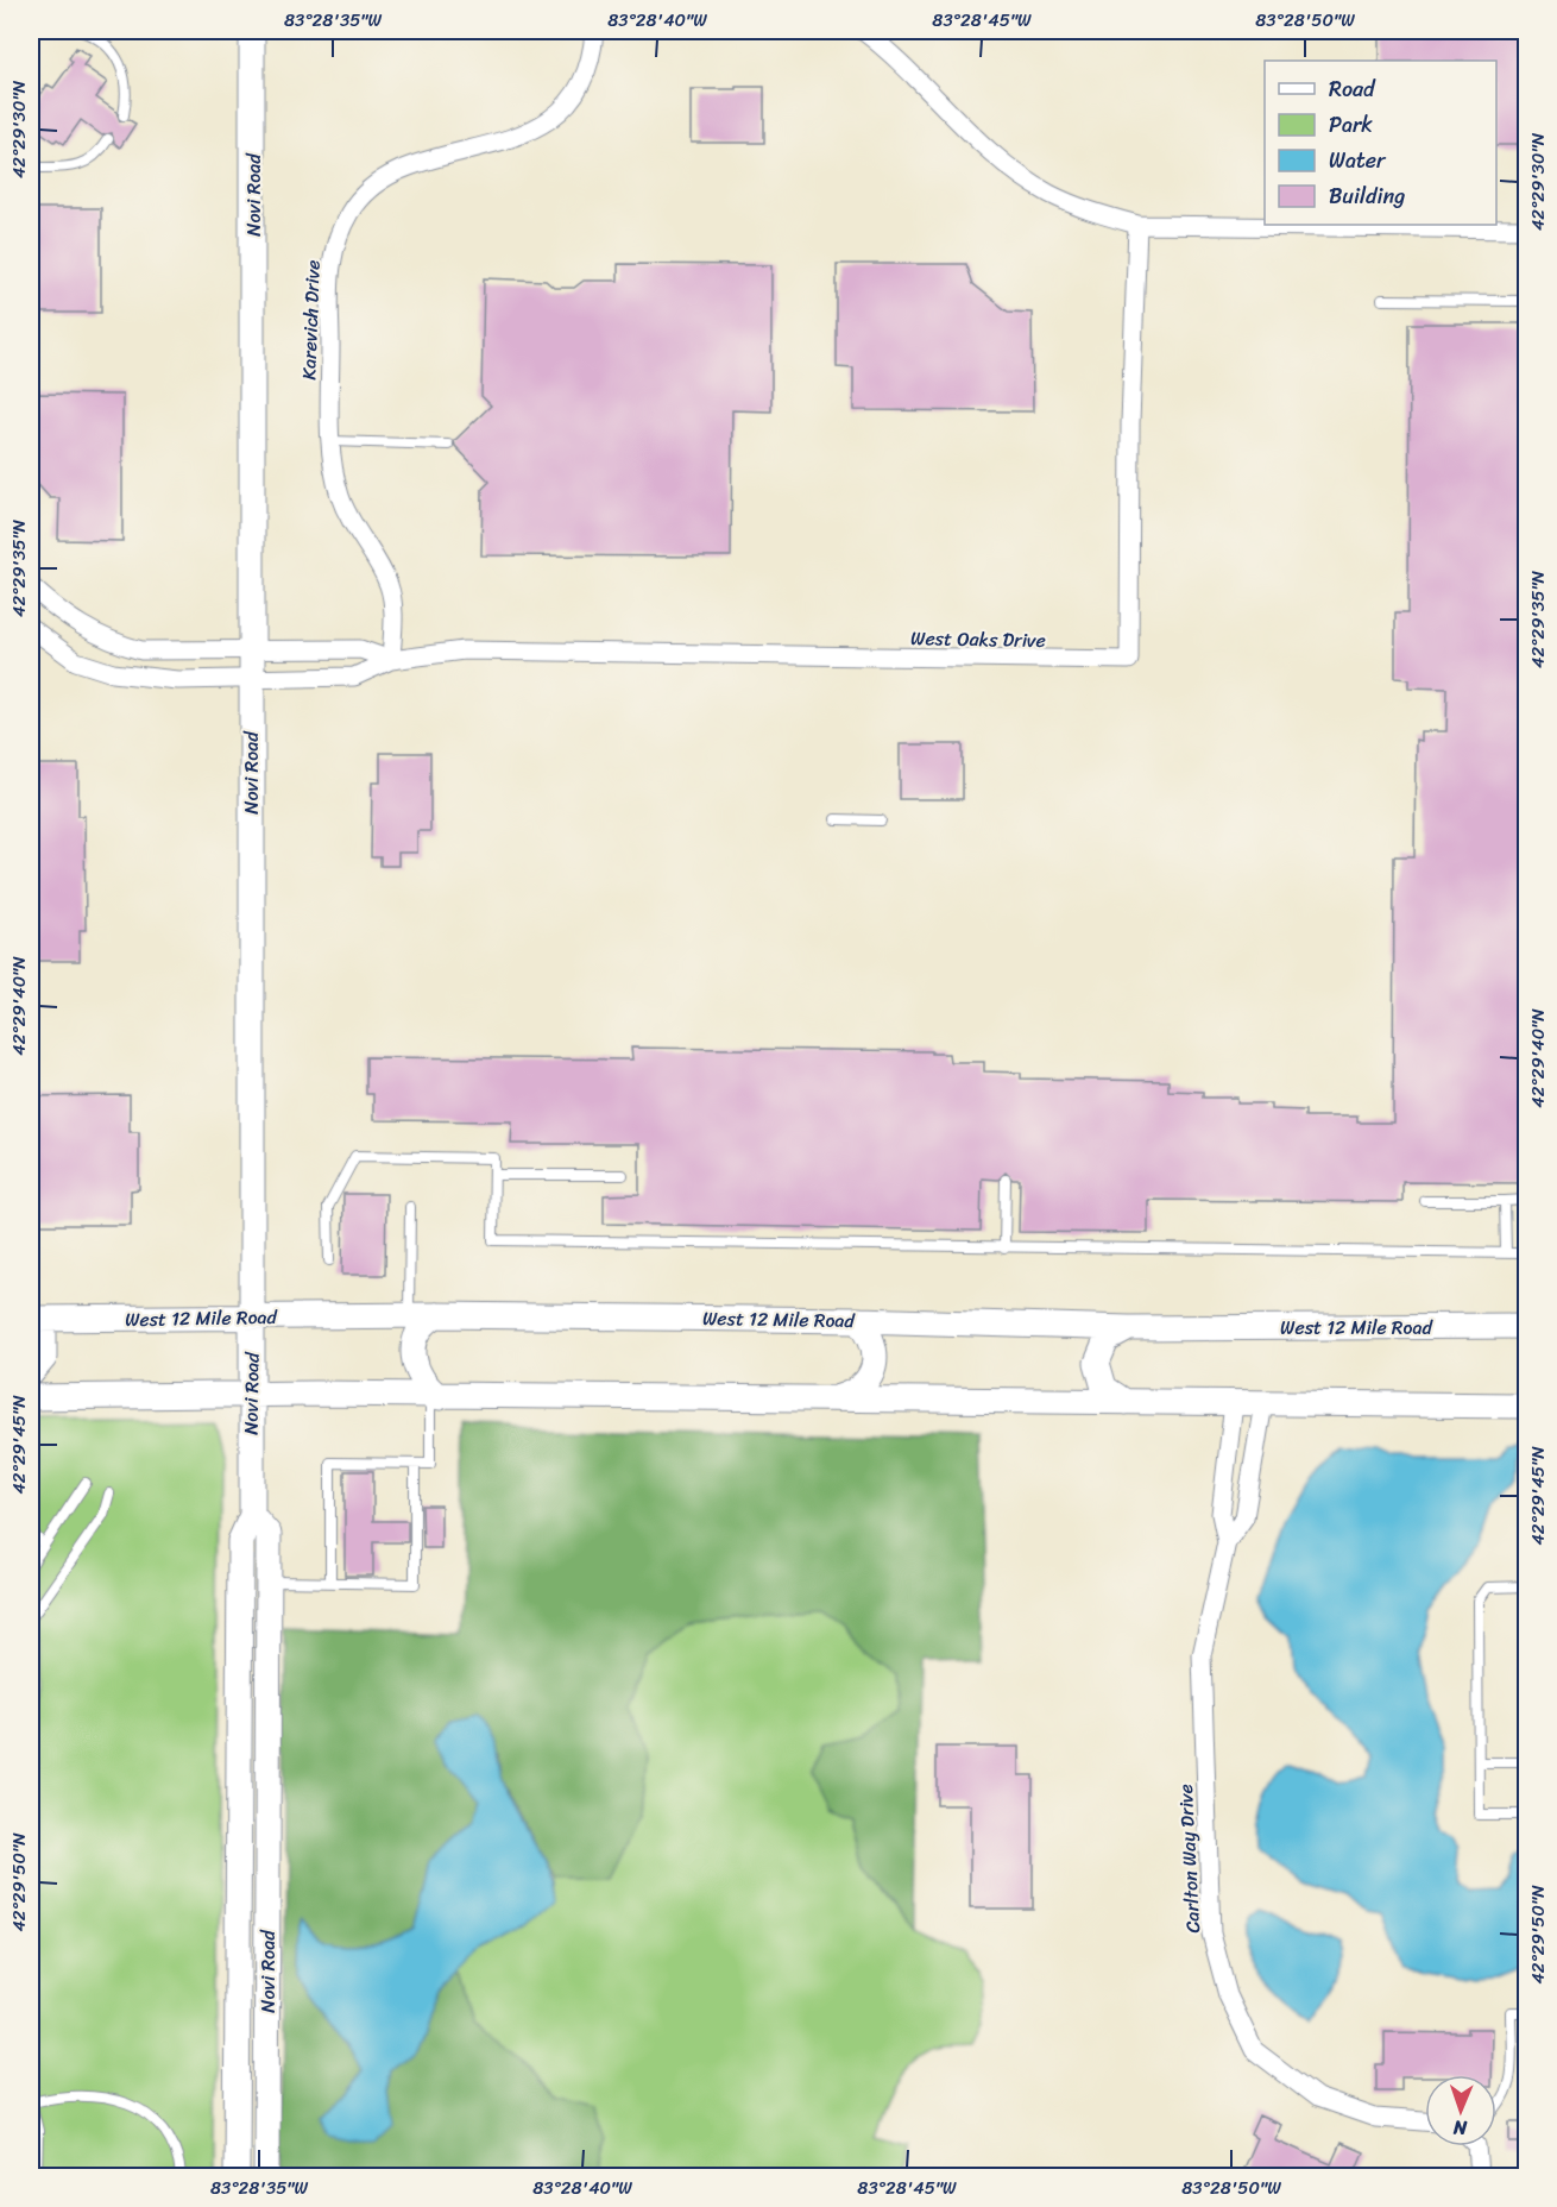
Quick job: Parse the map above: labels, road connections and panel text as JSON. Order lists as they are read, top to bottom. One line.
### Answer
{"streets":{"main road":["Novi Road","West 12 Mile Road"],"street":["Karevich Drive","West Oaks Drive","Carlton Way Drive"]},"crossings":[["Novi Road","West Oaks Drive"],["Novi Road","West 12 Mile Road"],["Karevich Drive","West Oaks Drive"]],"legend":["Road","Park","Water","Building"],"north":"bottom","coordinates":["83°28'35\"W","83°28'40\"W","83°28'45\"W","83°28'50\"W","42°29'30\"N","42°29'35\"N","42°29'40\"N","42°29'45\"N","42°29'50\"N"]}
